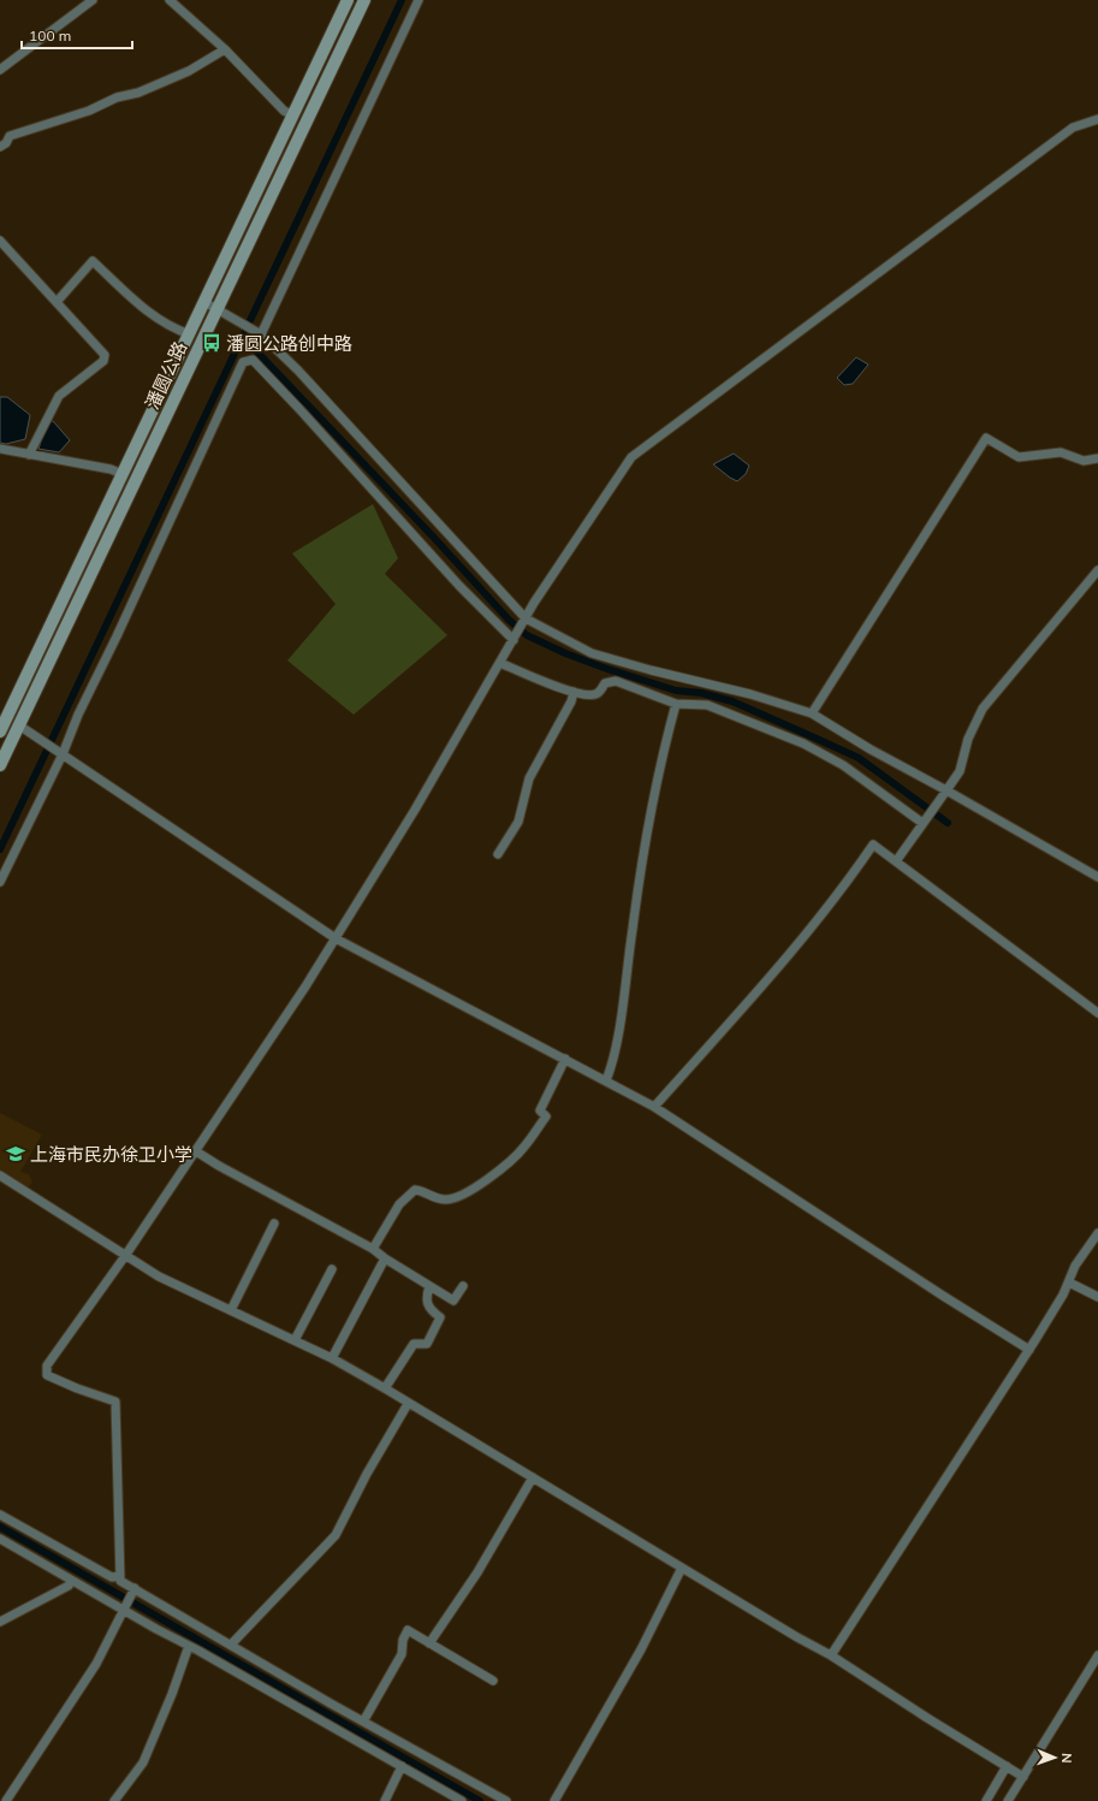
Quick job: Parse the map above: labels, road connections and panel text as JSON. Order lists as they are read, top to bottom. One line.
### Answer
{"streets":{"main road":["潘圆公路"]},"places":{"bus stop":["潘圆公路创中路"],"school or university":["上海市民办徐卫小学"]},"scale_bar":"100 m","north":"right"}
